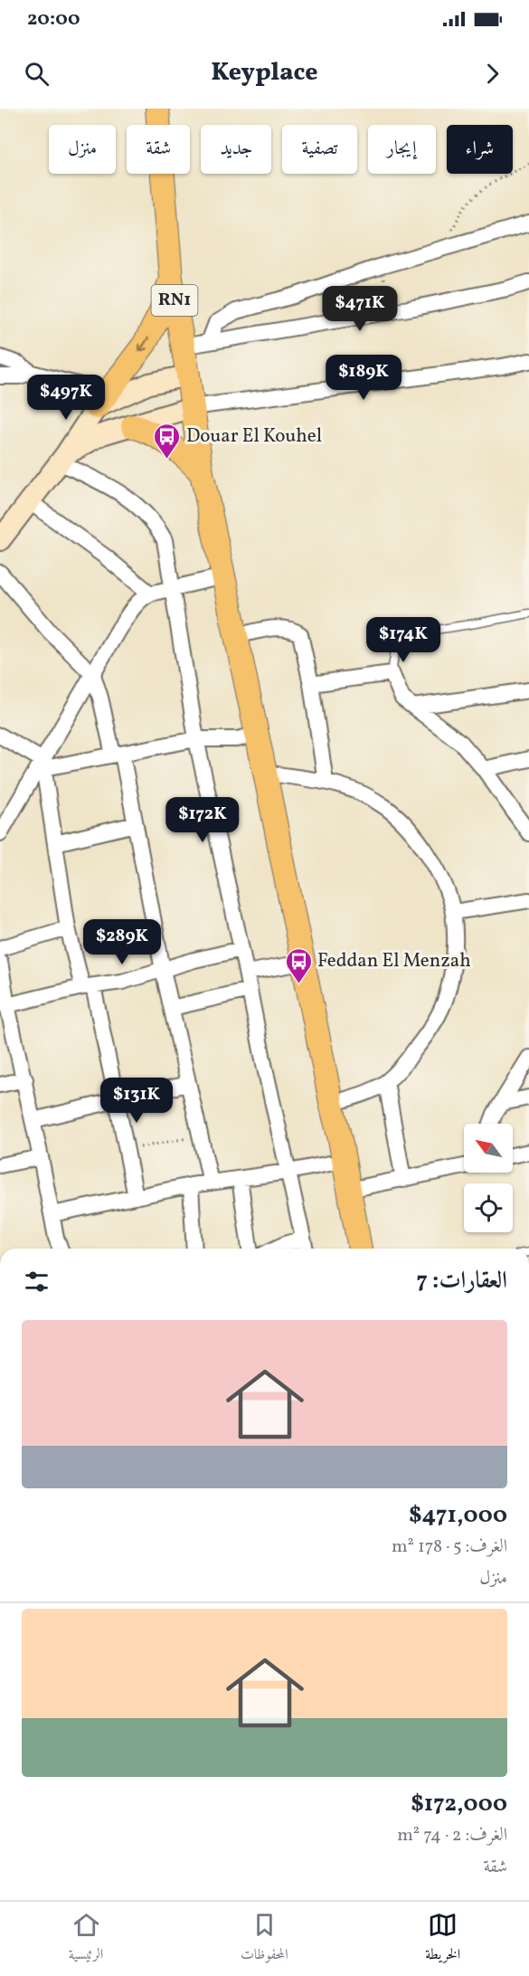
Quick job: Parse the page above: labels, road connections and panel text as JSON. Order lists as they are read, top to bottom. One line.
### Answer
{"streets":{"main road":["RN1"]},"places":{"bus stop":["Douar El Kouhel","Feddan El Menzah"]},"north":"top left","page":{"status":"20:00","header":"Keyplace","chip":["شراء","إيجار","تصفية","جديد","شقة","منزل"],"price":["$471K","$189K","$497K","$174K","$172K","$289K","$131K"],"heading":"العقارات: 7","list":[{"name":"$471,000","note":"الغرف: 5 · 178 m² · منزل"},{"name":"$172,000","note":"الغرف: 2 · 74 m² · شقة"}],"tabs":["الخريطة","المحفوظات","الرئيسية"]}}
